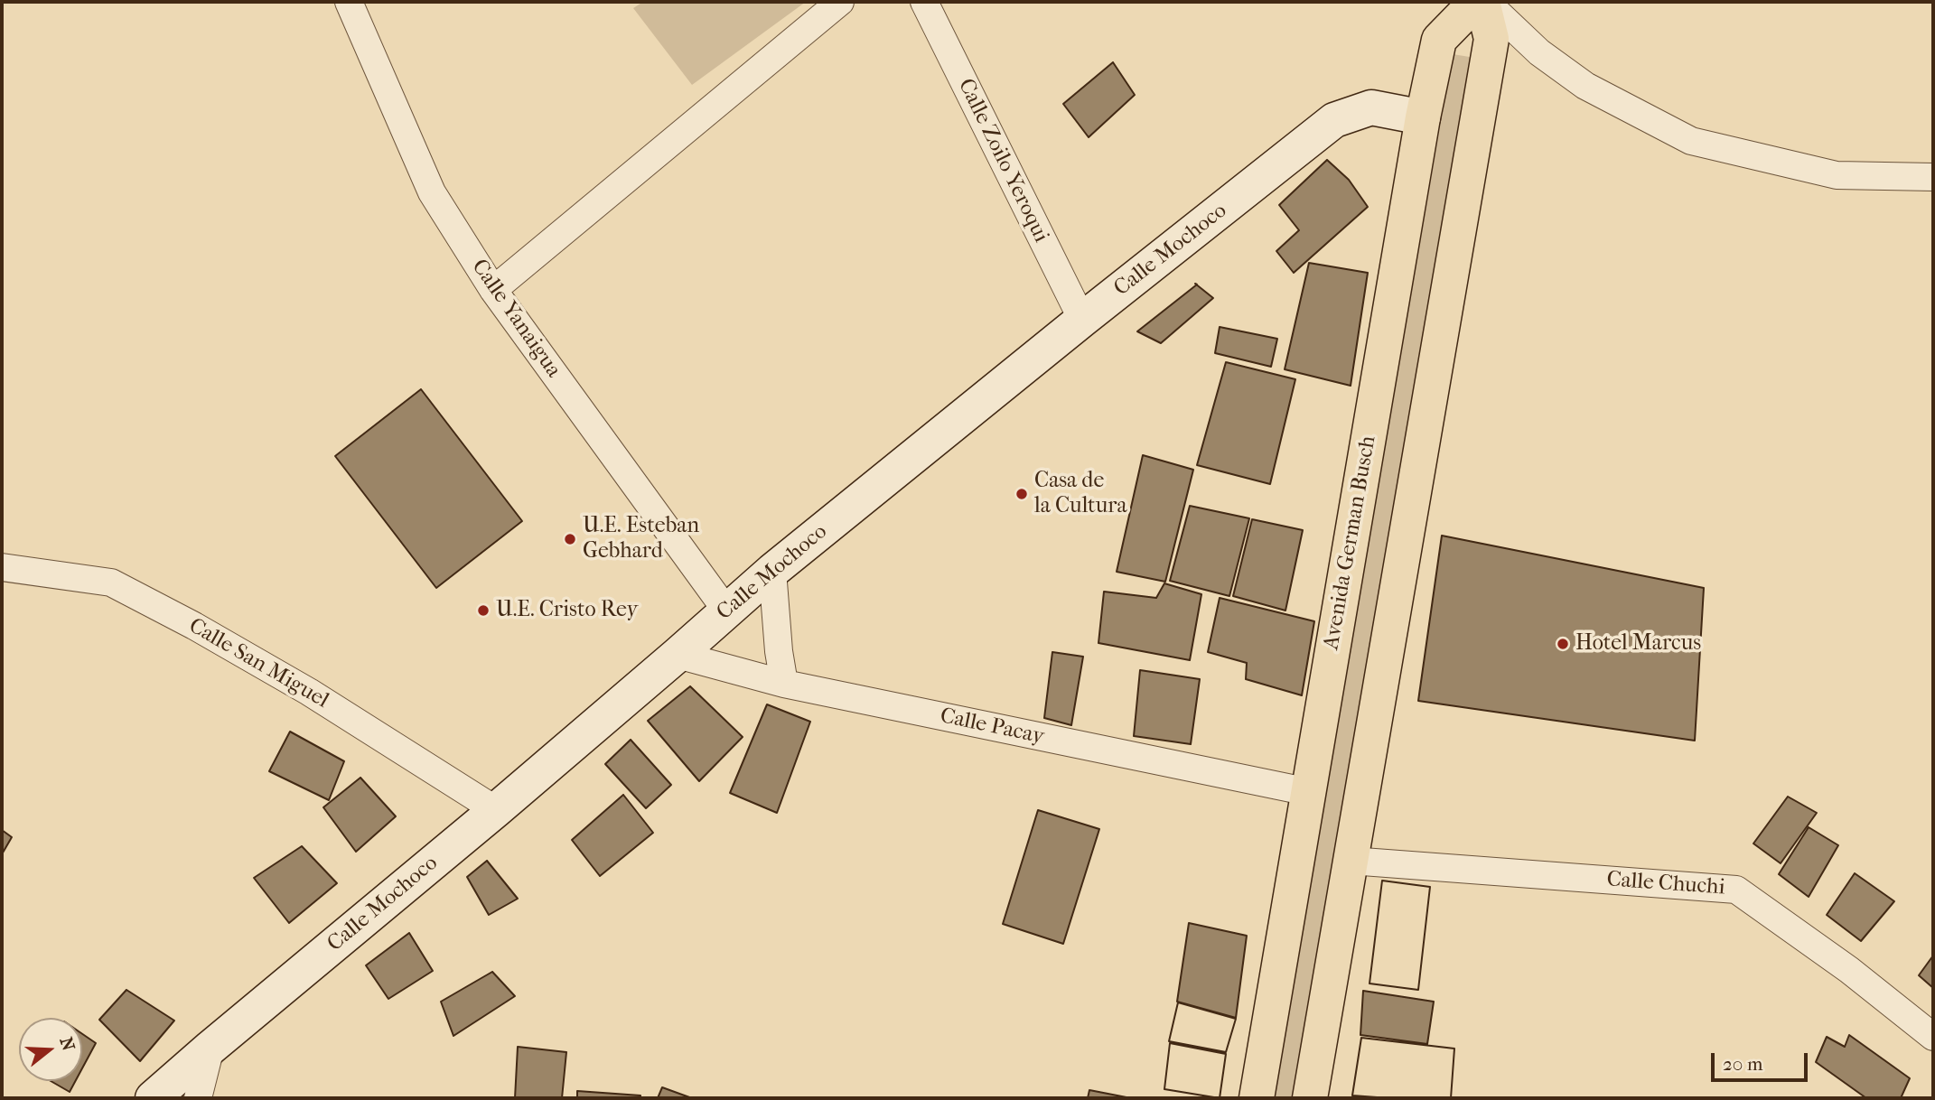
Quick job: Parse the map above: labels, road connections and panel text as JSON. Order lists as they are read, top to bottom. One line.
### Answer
{"streets":{"main road":["Avenida German Busch"],"street":["Calle Zoilo Yeroqui","Calle Mochoco","Calle Yanaigua","Calle San Miguel","Calle Pacay","Calle Chuchi"]},"crossings":[["Calle Zoilo Yeroqui","Calle Mochoco"],["Calle Mochoco","Calle Yanaigua"],["Calle Mochoco","Avenida German Busch"],["Calle Mochoco","Calle San Miguel"],["Calle Mochoco","Calle Pacay"],["Avenida German Busch","Calle Pacay"]],"places":["Casa de la Cultura","U.E. Esteban Gebhard","U.E. Cristo Rey","Hotel Marcus"],"scale_bar":"20 m","north":"right"}
